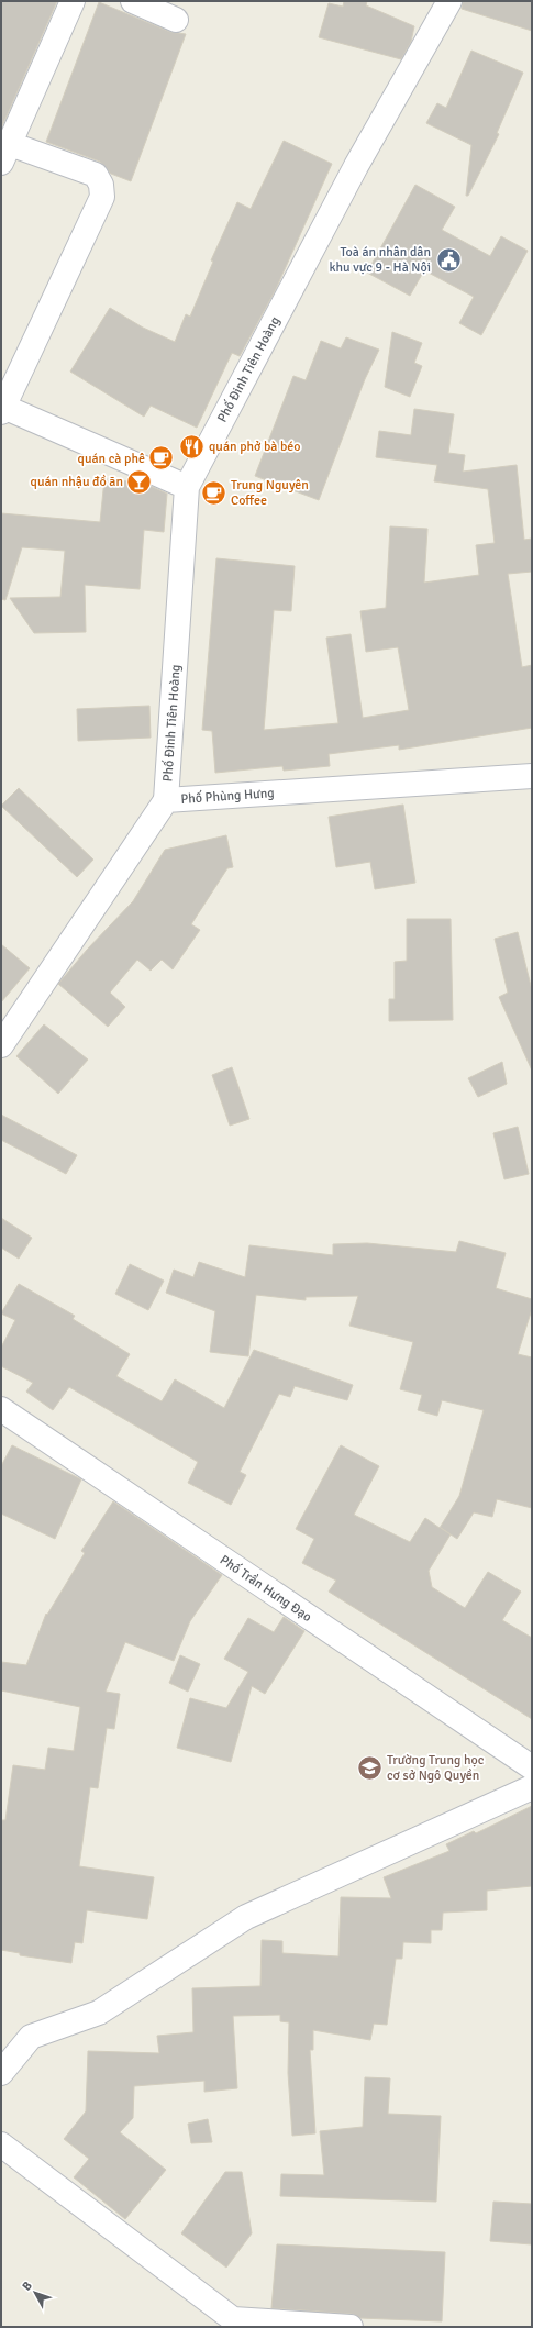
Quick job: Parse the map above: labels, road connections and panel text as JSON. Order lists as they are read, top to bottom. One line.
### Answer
{"streets":{"street":["Phố Đinh Tiên Hoàng","Phố Phùng Hưng","Phố Trần Hưng Đạo"]},"crossings":[["Phố Đinh Tiên Hoàng","Phố Phùng Hưng"]],"places":{"public building":["Toà án nhân dân khu vực 9 - Hà Nội"],"restaurant":["quán phở bà béo"],"cafe":["quán cà phê","Trung Nguyên Coffee"],"bar":["quán nhậu đồ ăn"],"school or university":["Trường Trung học cơ sở Ngô Quyền"]},"north":"top left"}
